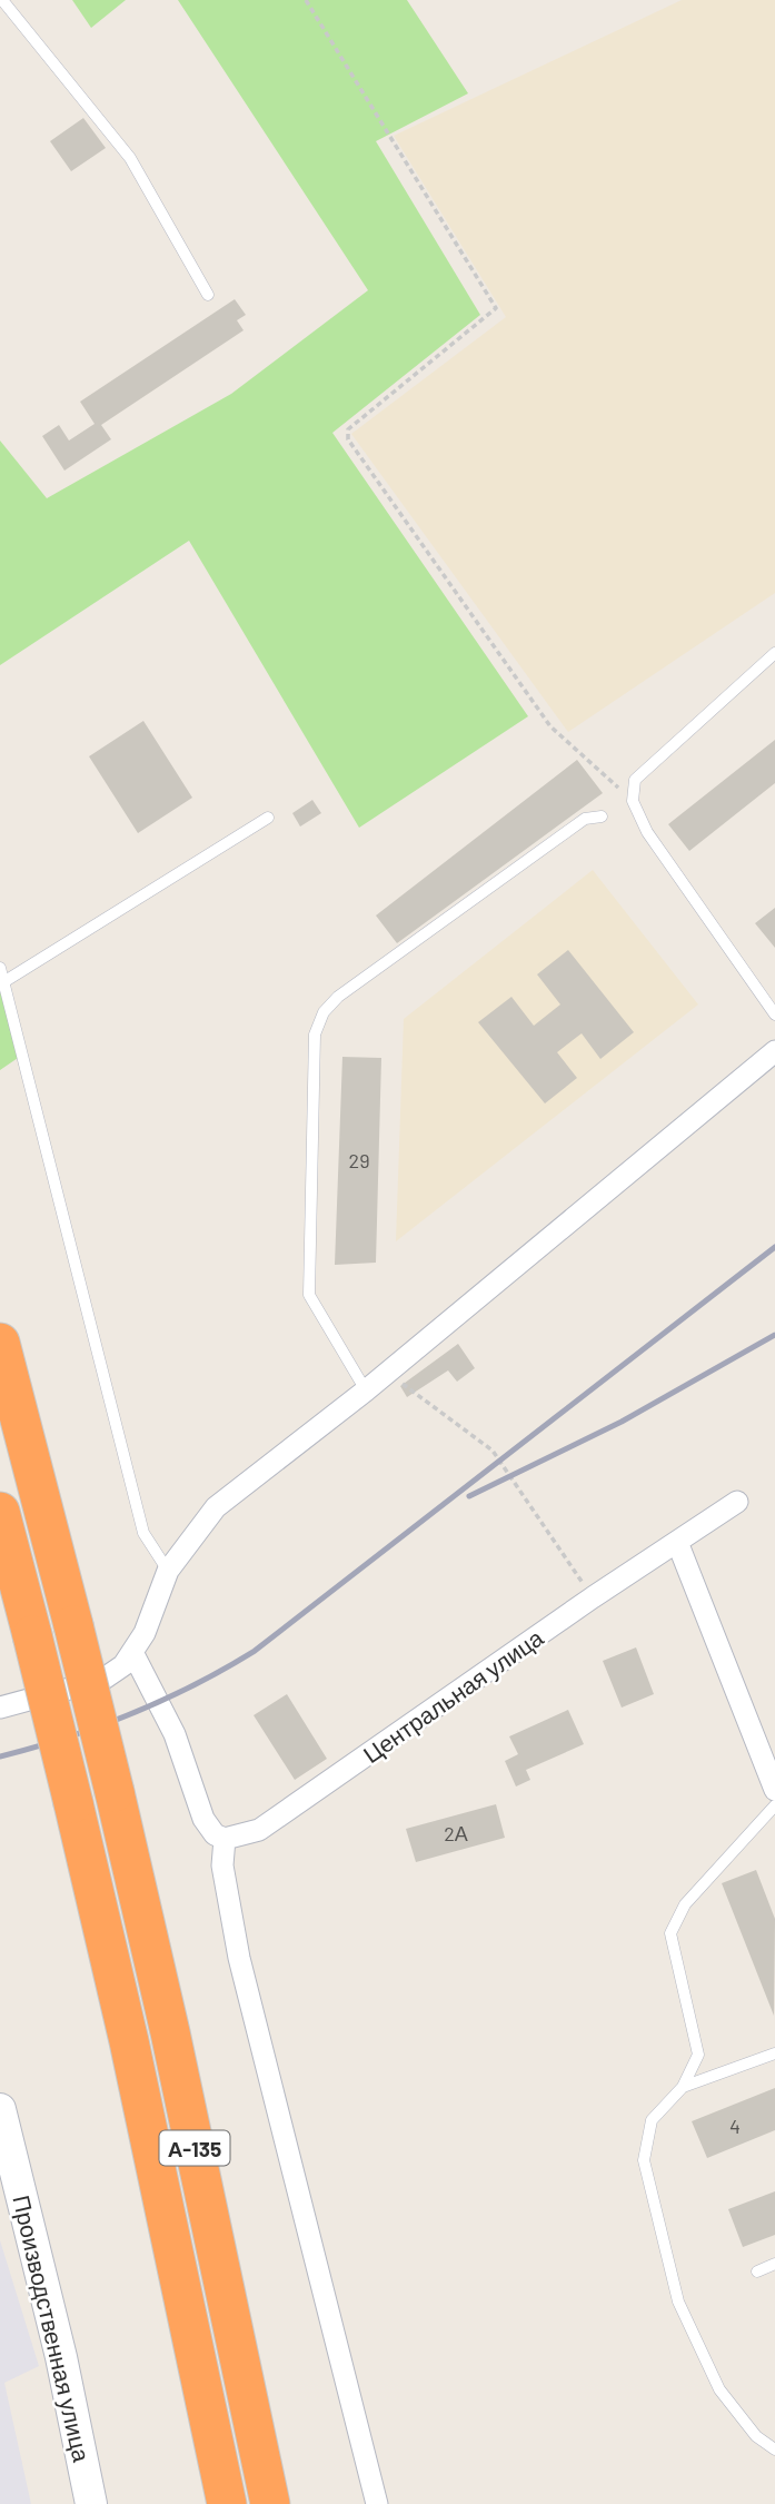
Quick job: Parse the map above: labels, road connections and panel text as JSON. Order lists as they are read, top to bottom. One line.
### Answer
{"streets":{"highway":["А-135"],"street":["Центральная улица","Производственная улица"]},"house_numbers":["29","2А","4"]}
